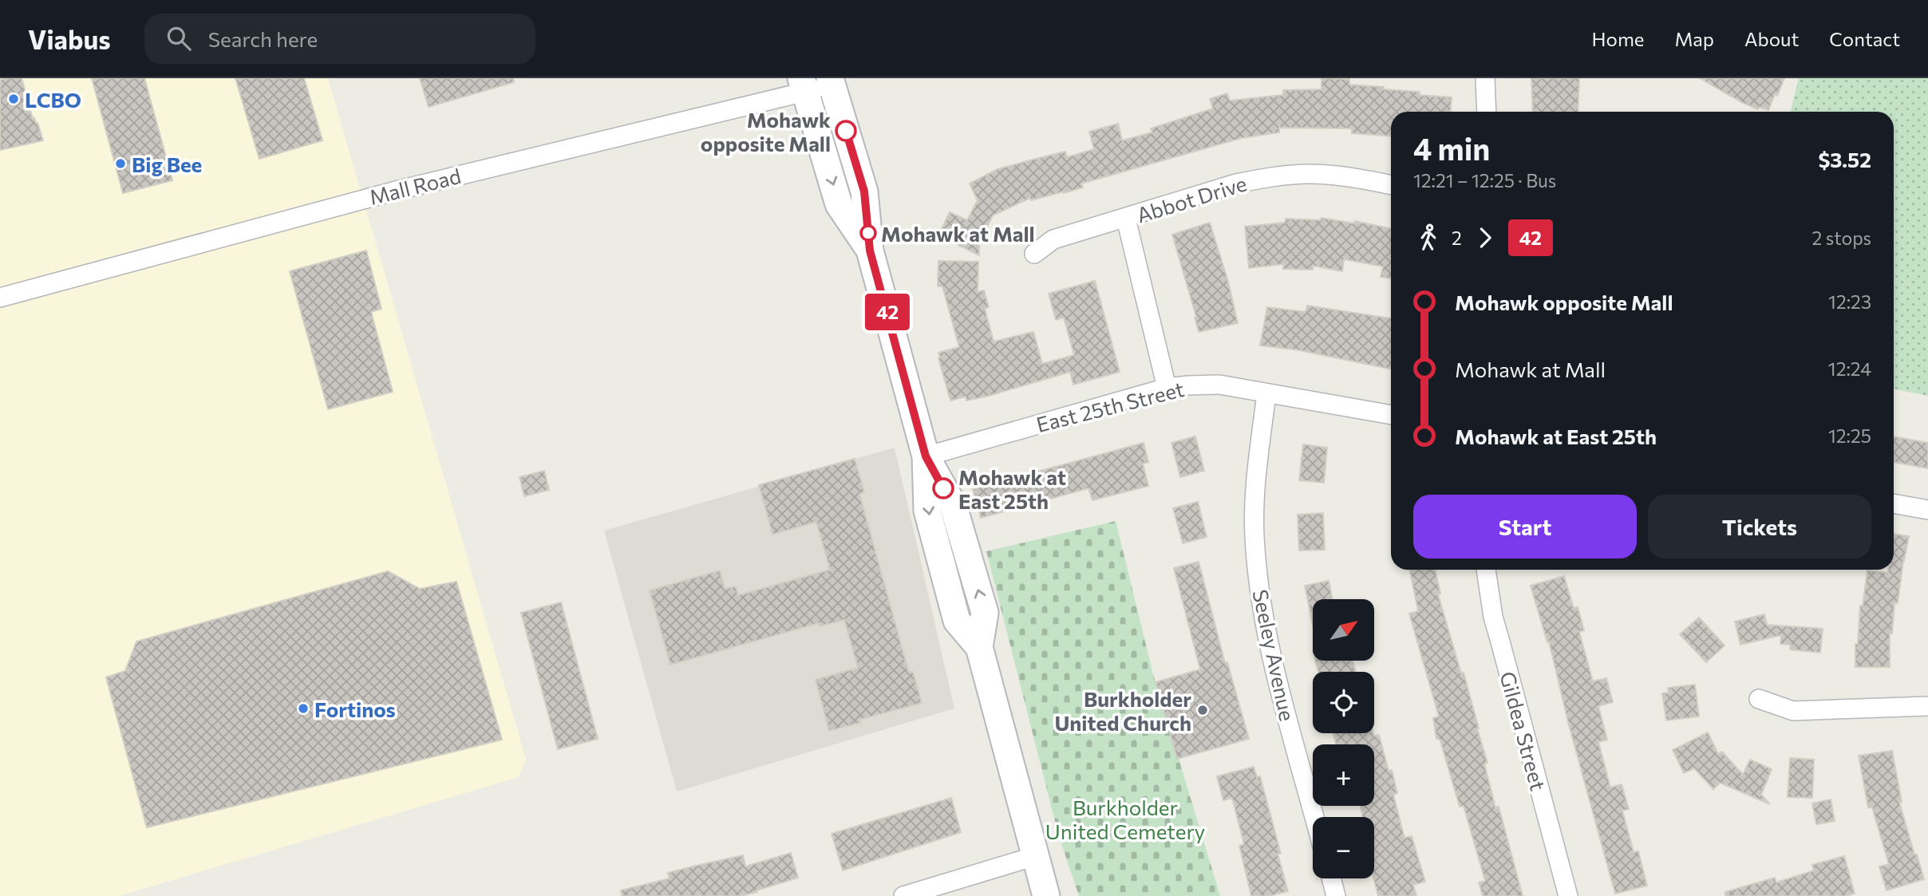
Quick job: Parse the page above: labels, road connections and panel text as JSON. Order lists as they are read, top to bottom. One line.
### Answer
{"streets":{"street":["Mall Road","Abbot Drive","East 25th Street","Seeley Avenue","Gildea Street"]},"crossings":[["Abbot Drive","East 25th Street"],["East 25th Street","Seeley Avenue"]],"parks":["Burkholder United Cemetery"],"places":["LCBO","Mohawk opposite Mall","Big Bee","Mohawk at Mall","Mohawk at East 25th","Fortinos","Burkholder United Church"],"lines":["bus line 42"],"north":"top right","page":{"header":"Viabus","search":"Search here","nav":["Home","Map","About","Contact"],"on_map":"42","heading":["4 min","12:21 – 12:25 · Bus","$3.52"],"legs":["2","42","2 stops"],"list":[{"name":"Mohawk opposite Mall","value":"12:23"},{"name":"Mohawk at Mall","value":"12:24"},{"name":"Mohawk at East 25th","value":"12:25"}],"buttons":["Start","Tickets"],"map_buttons":["+","−"]}}
